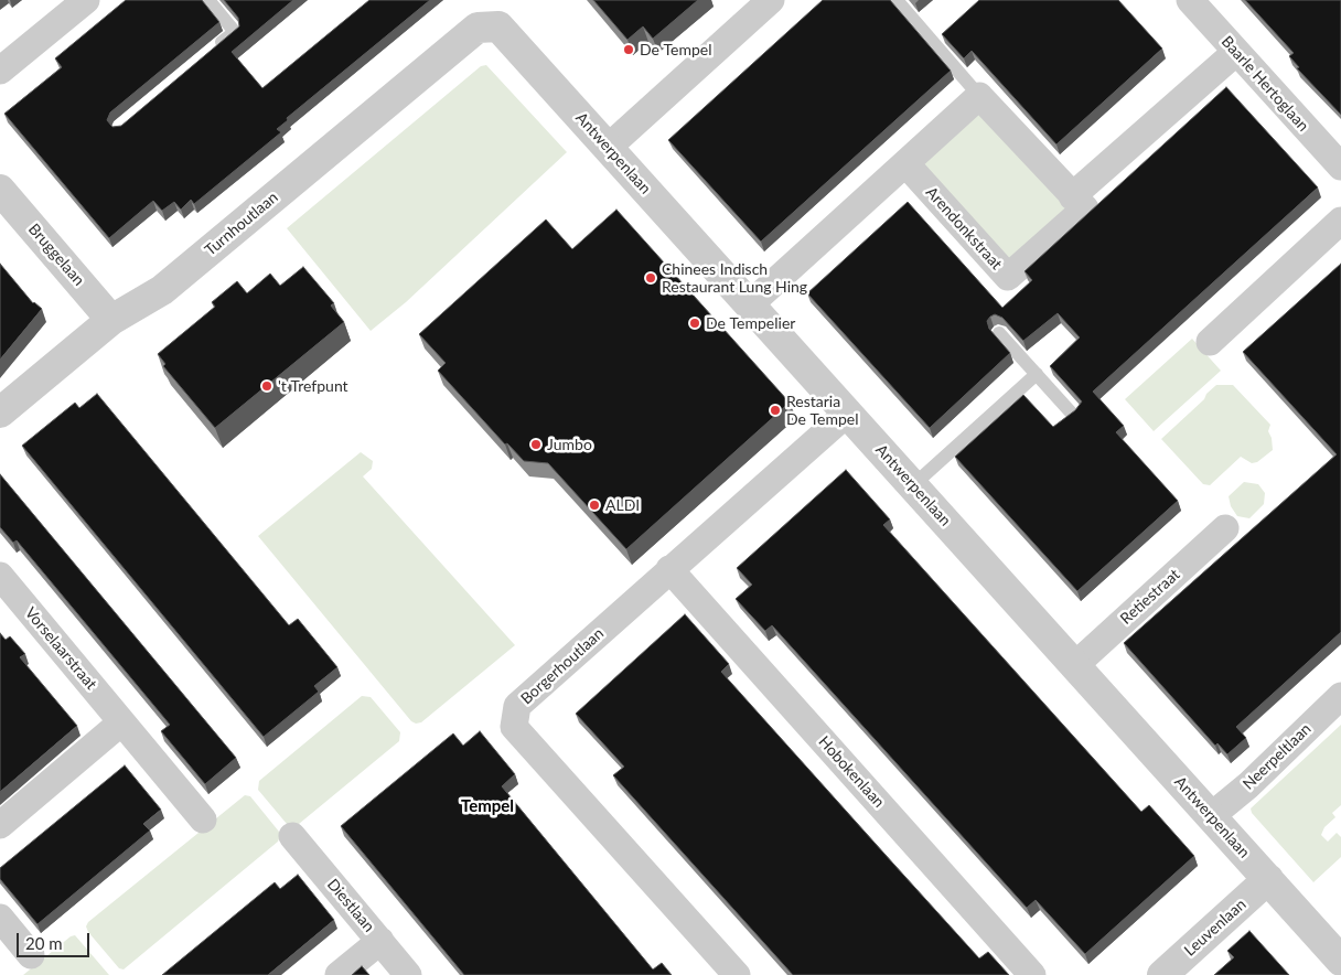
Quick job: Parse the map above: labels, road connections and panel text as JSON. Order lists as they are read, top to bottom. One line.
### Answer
{"streets":{"street":["Baarle Hertoglaan","Antwerpenlaan","Turnhoutlaan","Arendonkstraat","Bruggelaan","Retiestraat","Vorselaarstraat","Borgerhoutlaan","Neerpeltlaan","Hobokenlaan","Diestlaan","Leuvenlaan"]},"crossings":[["Antwerpenlaan","Turnhoutlaan"],["Antwerpenlaan","Retiestraat"],["Antwerpenlaan","Borgerhoutlaan"],["Antwerpenlaan","Neerpeltlaan"],["Antwerpenlaan","Leuvenlaan"],["Turnhoutlaan","Bruggelaan"],["Borgerhoutlaan","Hobokenlaan"]],"districts":["Tempel"],"places":["De Tempel","Chinees Indisch Restaurant Lung Hing","De Tempelier","'t Trefpunt","Restaria De Tempel","Jumbo","ALDI"],"scale_bar":"20 m"}
